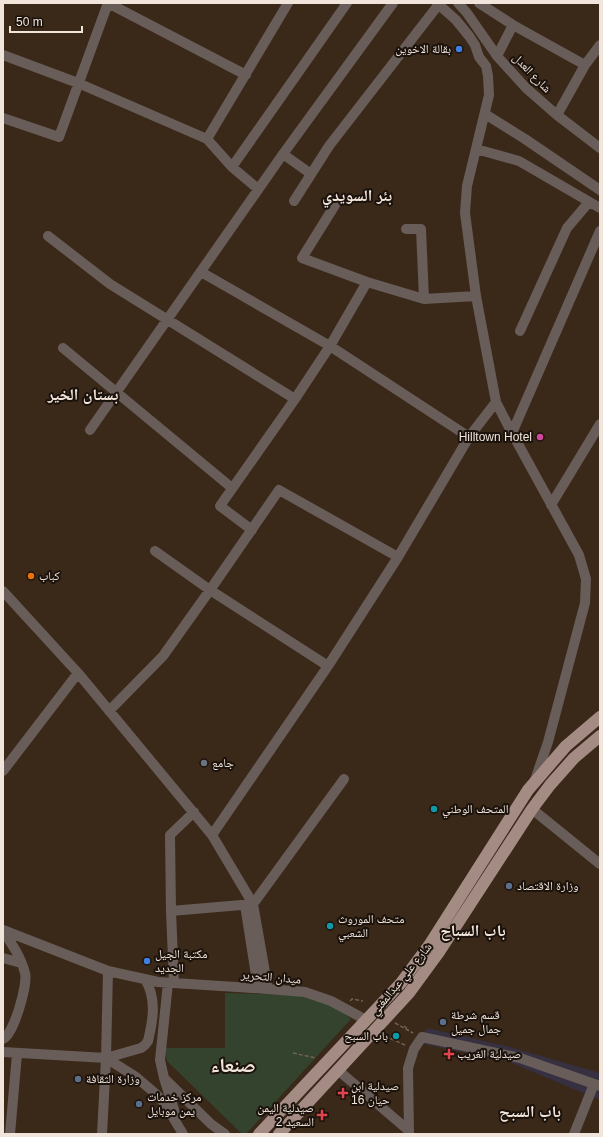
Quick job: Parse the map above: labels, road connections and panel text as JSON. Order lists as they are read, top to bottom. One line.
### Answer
{"streets":{"main road":["شارع علي عبدالمغني"],"street":["شارع العدل","ميدان التحرير"]},"crossings":[["ميدان التحرير","شارع علي عبدالمغني"]],"districts":["بئر السويدي","بستان الخير","باب السباح","صنعاء","باب السبح"],"places":{"other":["بقالة الاخوين","Hilltown Hotel","كباب","جامع","المتحف الوطني","وزارة الاقتصاد","متحف الموروث الشعبي","مكتبة الجيل الجديد","قسم شرطة جمال جميل","باب السبح","وزارة الثقافة","مركز خدمات يمن موبايل"],"health":["صيدلية الغريب","صيدلية ابن حيان 16","صيدلية اليمن السعيد 2"]},"scale_bar":"50 m"}
